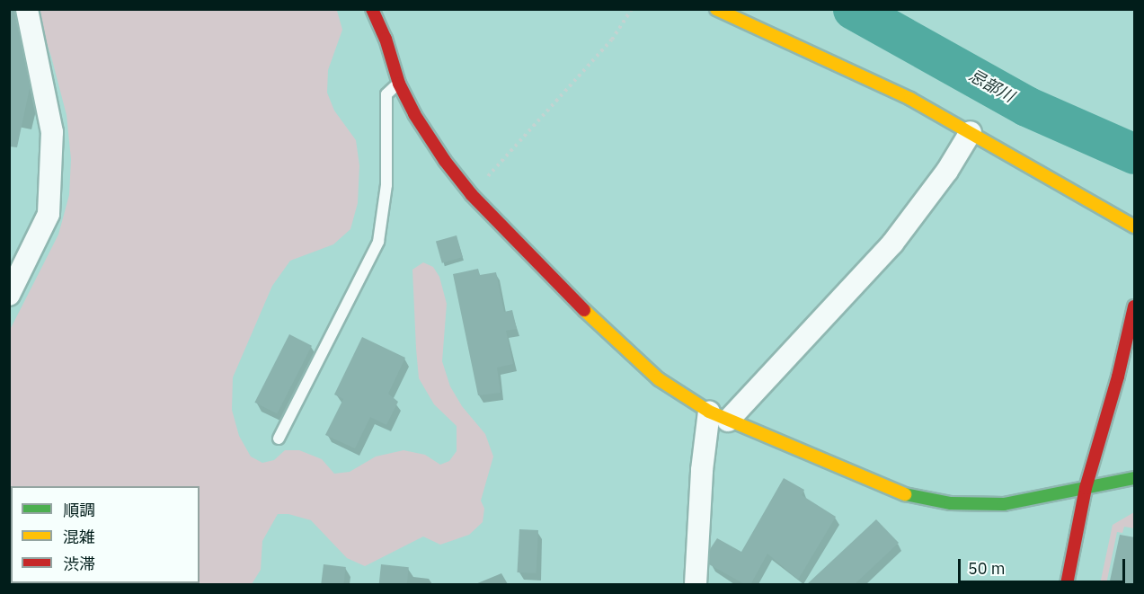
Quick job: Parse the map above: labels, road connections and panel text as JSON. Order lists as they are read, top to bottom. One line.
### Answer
{"water":["忌部川"],"legend":["順調","混雑","渋滞"],"scale_bar":"50 m"}
